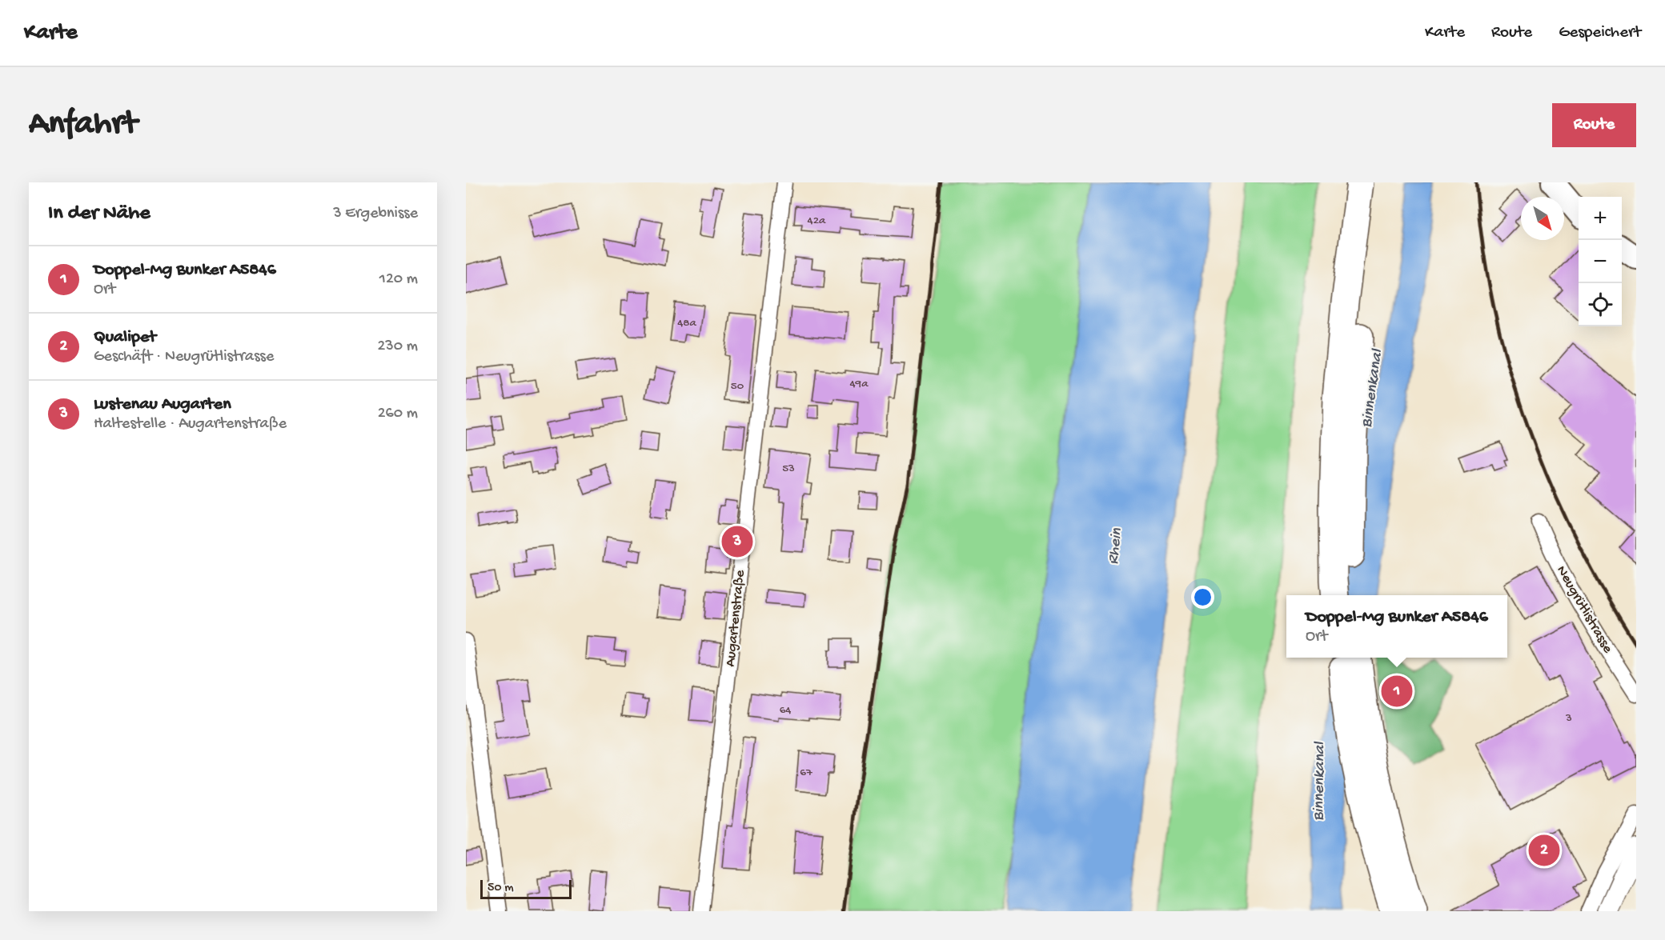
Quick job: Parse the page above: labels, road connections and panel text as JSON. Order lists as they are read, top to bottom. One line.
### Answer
{"streets":{"street":["Neugrütlistrasse","Augartenstraße"]},"water":["Binnenkanal","Rhein"],"house_numbers":["42a","48a","49a","50","53","64","3","67"],"scale_bar":"50 m","north":"bottom right","page":{"header":"Karte","nav":["Karte","Route","Gespeichert"],"buttons":"Route","title":"Anfahrt","heading":["In der Nähe","3 Ergebnisse"],"map_buttons":["+","−"],"list":[{"mark":"1","name":"Doppel-Mg Bunker A5846","note":"Ort","value":"120 m"},{"mark":"2","name":"Qualipet","note":"Geschäft · Neugrütlistrasse","value":"230 m"},{"mark":"3","name":"Lustenau Augarten","note":"Haltestelle · Augartenstraße","value":"260 m"}],"pins":["3","1","2"],"popup":["Doppel-Mg Bunker A5846","Ort"],"scale":"50 m"}}
